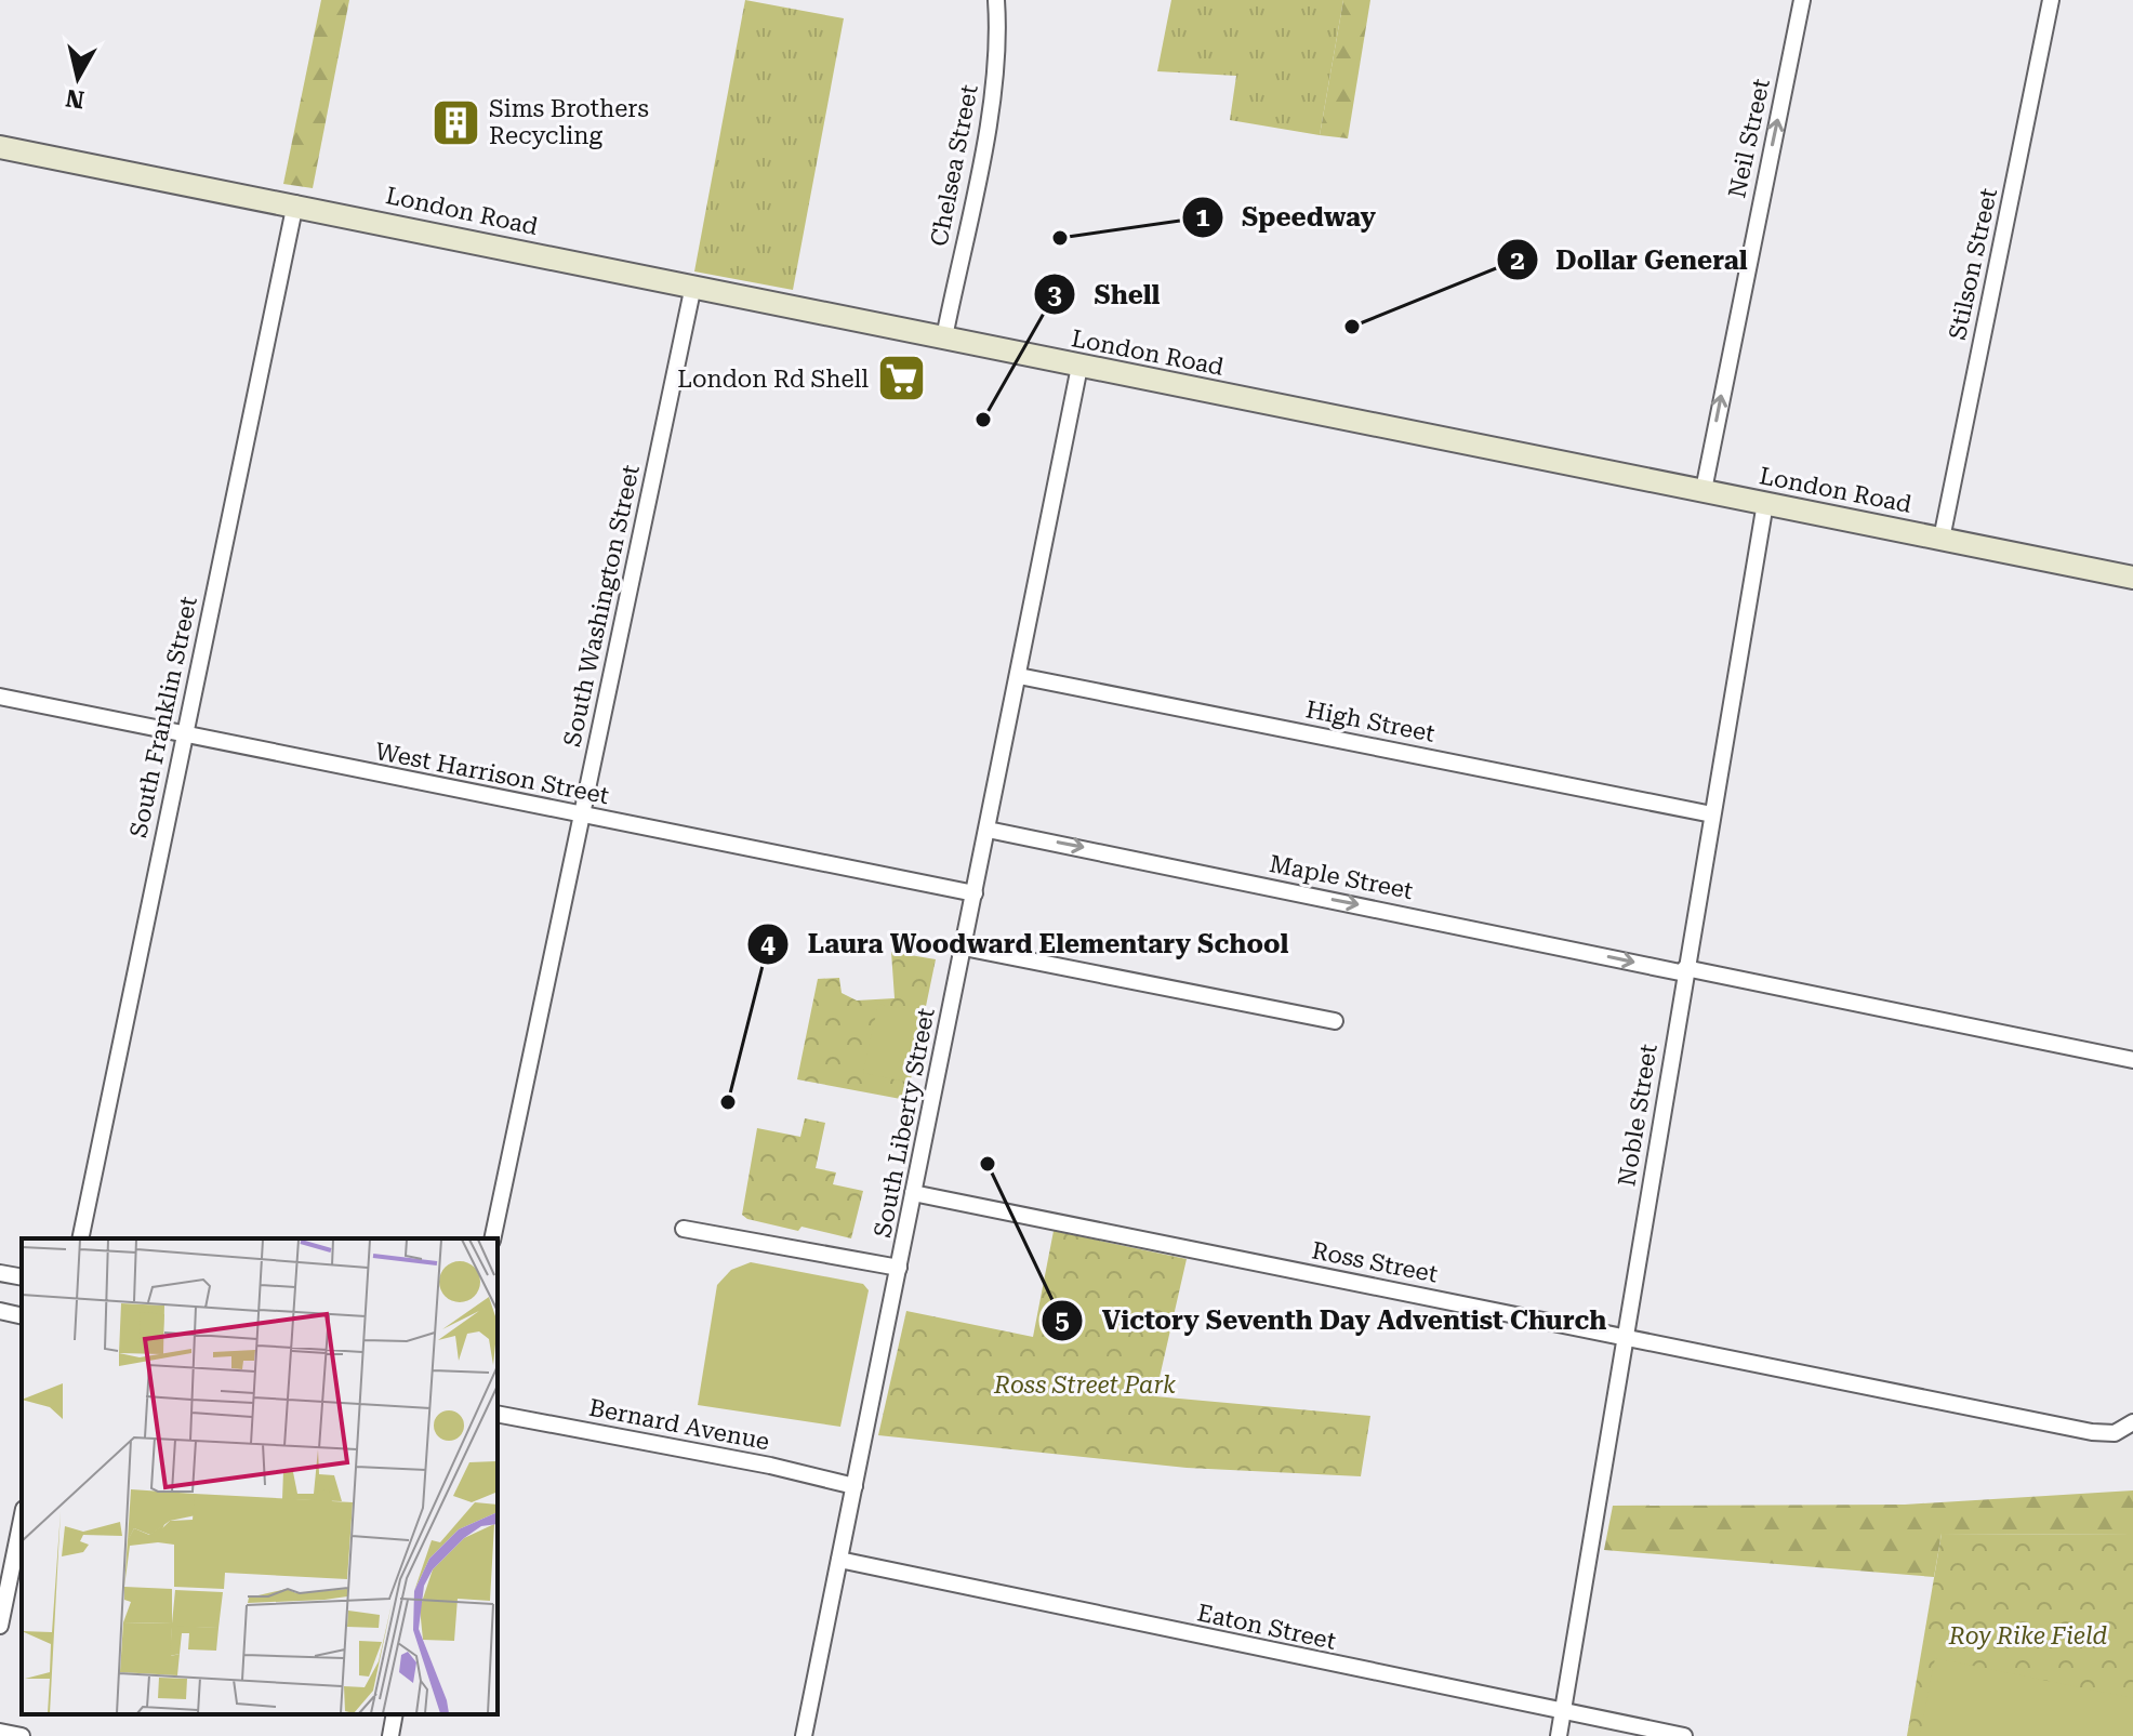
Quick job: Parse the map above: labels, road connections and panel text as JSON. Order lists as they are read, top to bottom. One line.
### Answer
{"streets":{"street":["Neil Street","Chelsea Street","London Road","Stilson Street","South Washington Street","South Franklin Street","High Street","West Harrison Street","Maple Street","Noble Street","South Liberty Street","Ross Street","Bernard Avenue","Eaton Street"]},"crossings":[["Neil Street","London Road"],["Chelsea Street","London Road"],["London Road","Stilson Street"],["London Road","South Washington Street"],["London Road","South Franklin Street"],["London Road","Noble Street"],["London Road","South Liberty Street"],["South Washington Street","West Harrison Street"],["South Franklin Street","West Harrison Street"],["High Street","Noble Street"],["High Street","South Liberty Street"],["West Harrison Street","South Liberty Street"],["Maple Street","Noble Street"],["Maple Street","South Liberty Street"],["Noble Street","Ross Street"],["Noble Street","Eaton Street"],["South Liberty Street","Ross Street"],["South Liberty Street","Bernard Avenue"],["South Liberty Street","Eaton Street"]],"one_way":["Neil Street"],"parks":["Ross Street Park","Roy Rike Field"],"places":{"building":["Sims Brothers Recycling"],"other":["Speedway","Dollar General","Shell","Laura Woodward Elementary School","Victory Seventh Day Adventist Church"],"supermarket":["London Rd Shell"]},"north":"bottom"}
